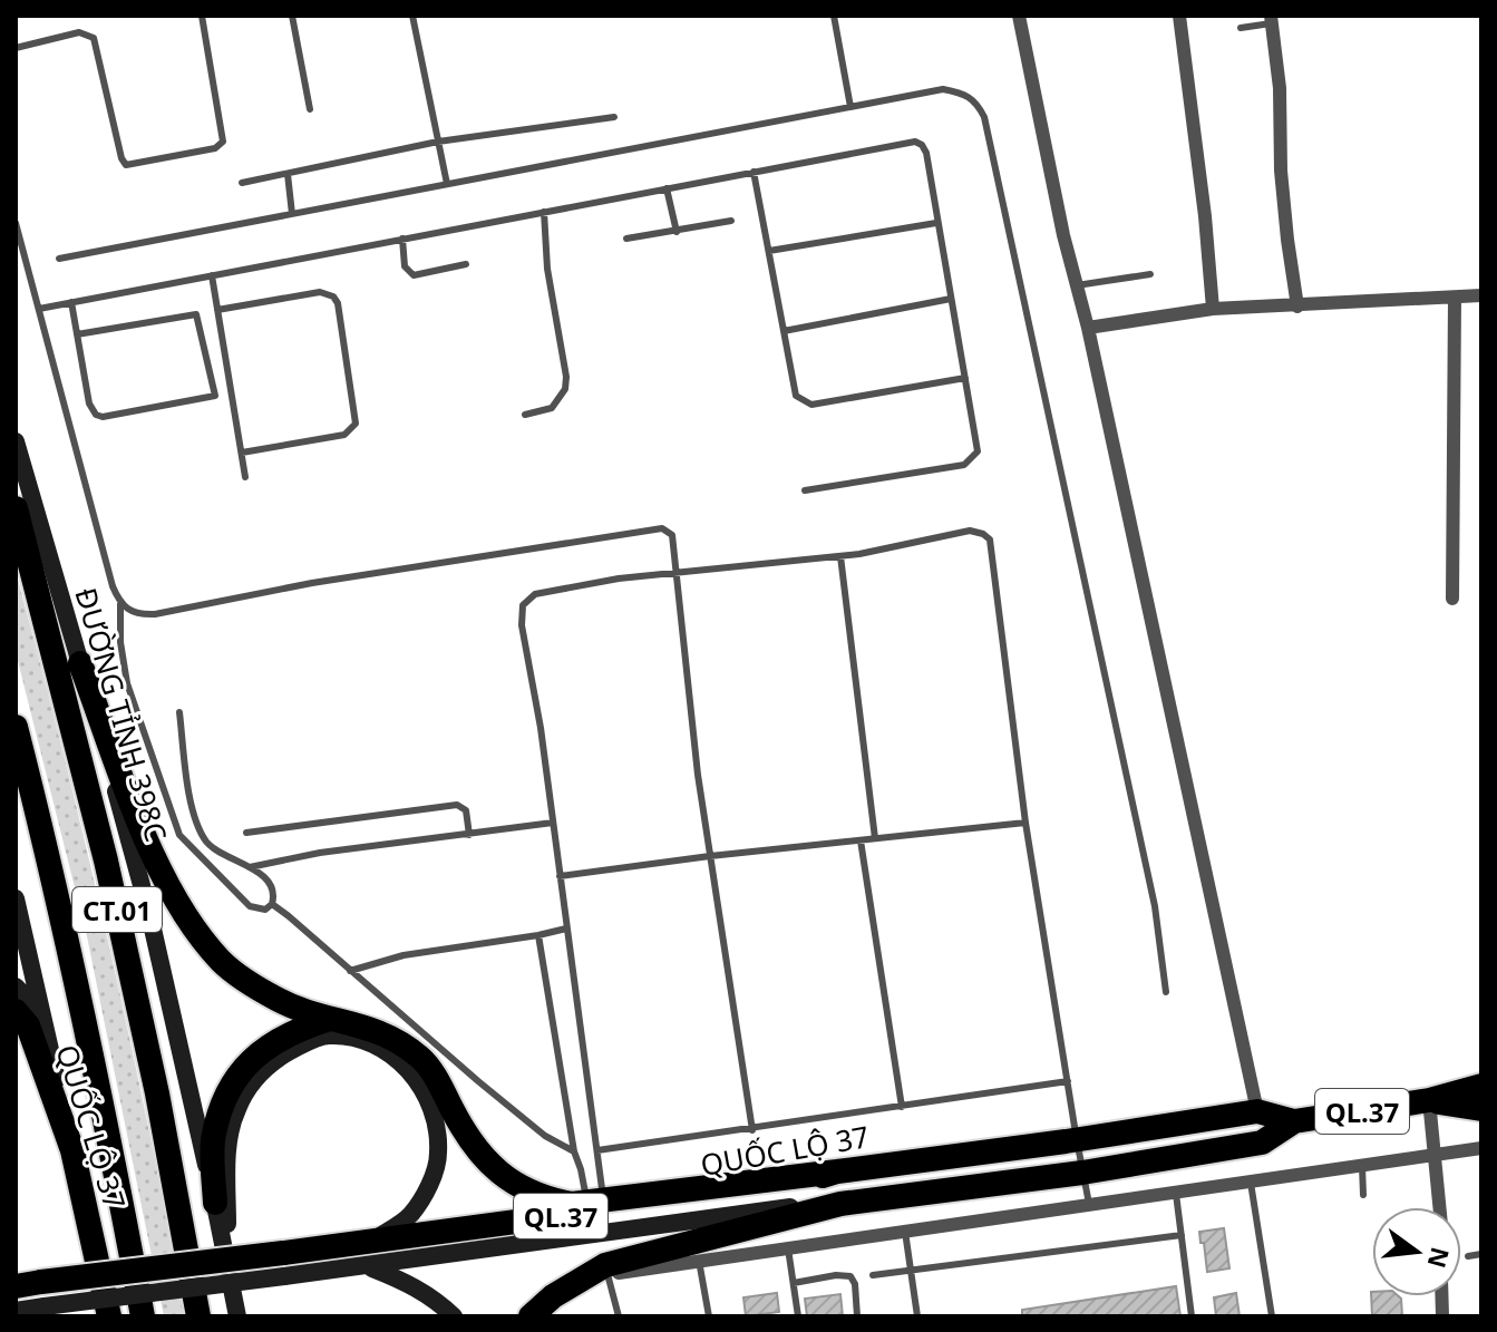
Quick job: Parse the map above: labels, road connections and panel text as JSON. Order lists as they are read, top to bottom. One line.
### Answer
{"streets":{"highway":["CT.01","QL.37","QUỐC LỘ 37"],"main road":["ĐƯỜNG TỈNH 398C"]},"crossings":[["QL.37","QUỐC LỘ 37"]],"north":"right"}
